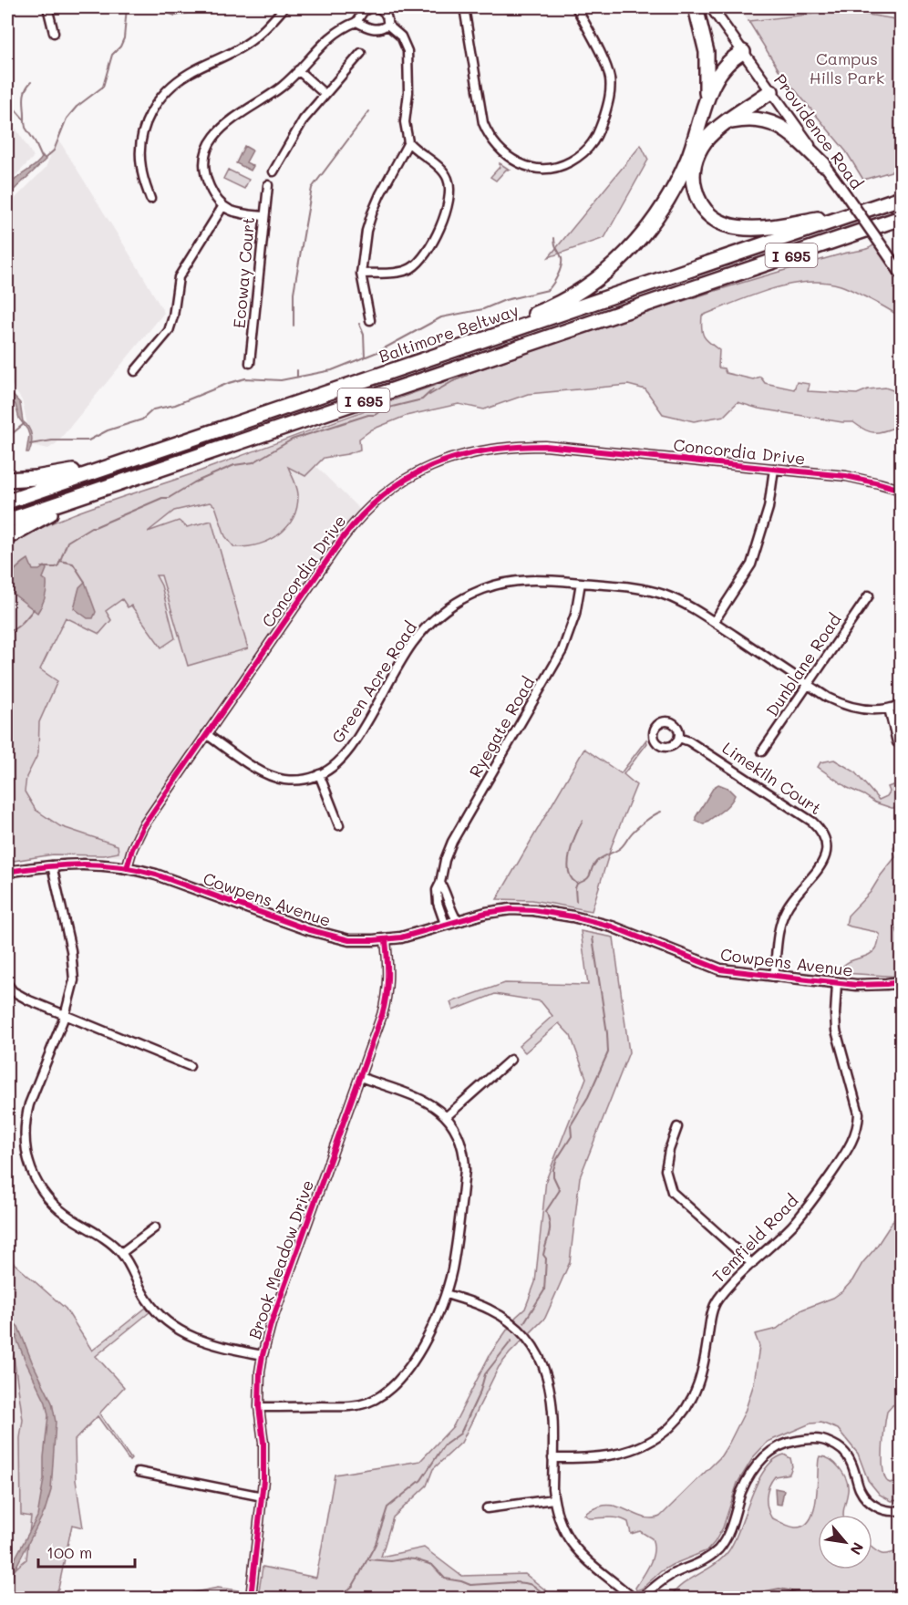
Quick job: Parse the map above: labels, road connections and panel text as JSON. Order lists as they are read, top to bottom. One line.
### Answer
{"streets":{"highway":["I 695","Baltimore Beltway"],"street":["Providence Road","Ecoway Court","Concordia Drive","Dunblane Road","Green Acre Road","Ryegate Road","Limekiln Court","Cowpens Avenue","Temfield Road","Brook Meadow Drive"]},"crossings":[["Concordia Drive","Green Acre Road"],["Concordia Drive","Cowpens Avenue"],["Dunblane Road","Green Acre Road"],["Green Acre Road","Ryegate Road"],["Ryegate Road","Cowpens Avenue"],["Limekiln Court","Cowpens Avenue"],["Cowpens Avenue","Temfield Road"],["Cowpens Avenue","Brook Meadow Drive"]],"parks":["Campus Hills Park"],"scale_bar":"100 m","north":"bottom right"}
